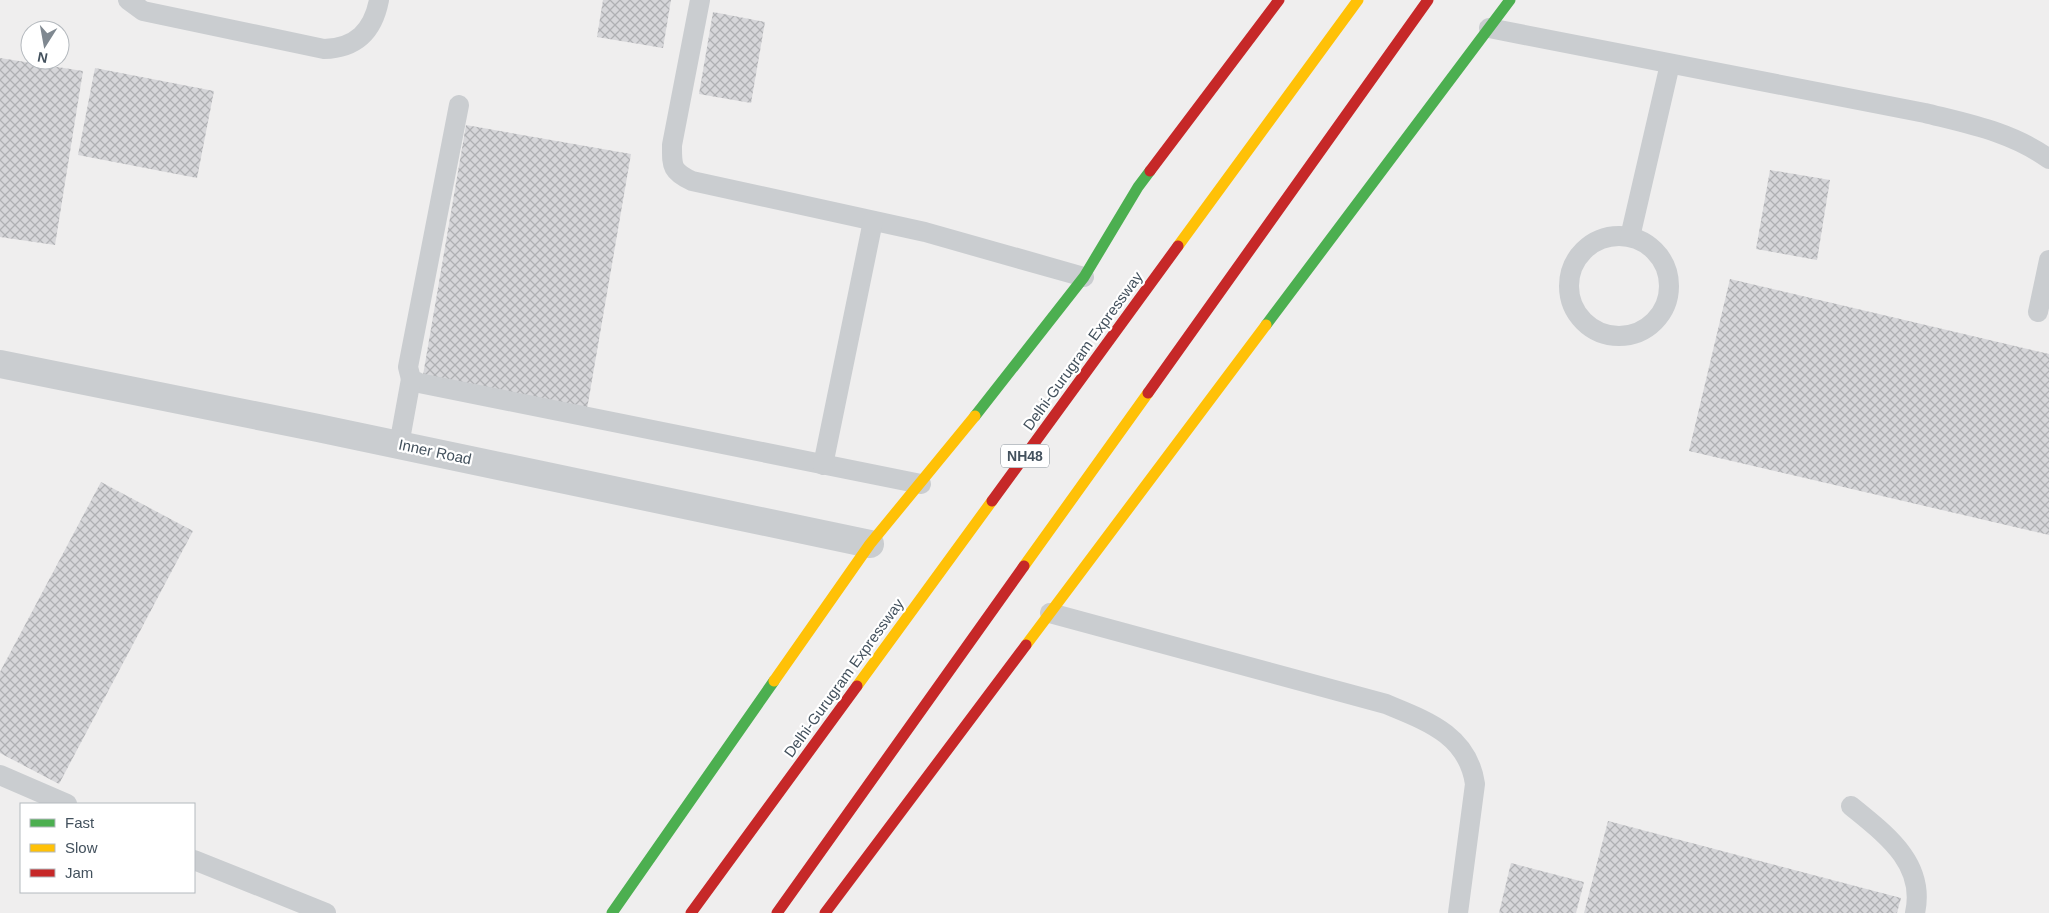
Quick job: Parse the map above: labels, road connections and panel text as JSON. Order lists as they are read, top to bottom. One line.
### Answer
{"streets":{"main road":["Delhi-Gurugram Expressway","NH48"],"street":["Inner Road"]},"legend":["Fast","Slow","Jam"],"north":"bottom"}
